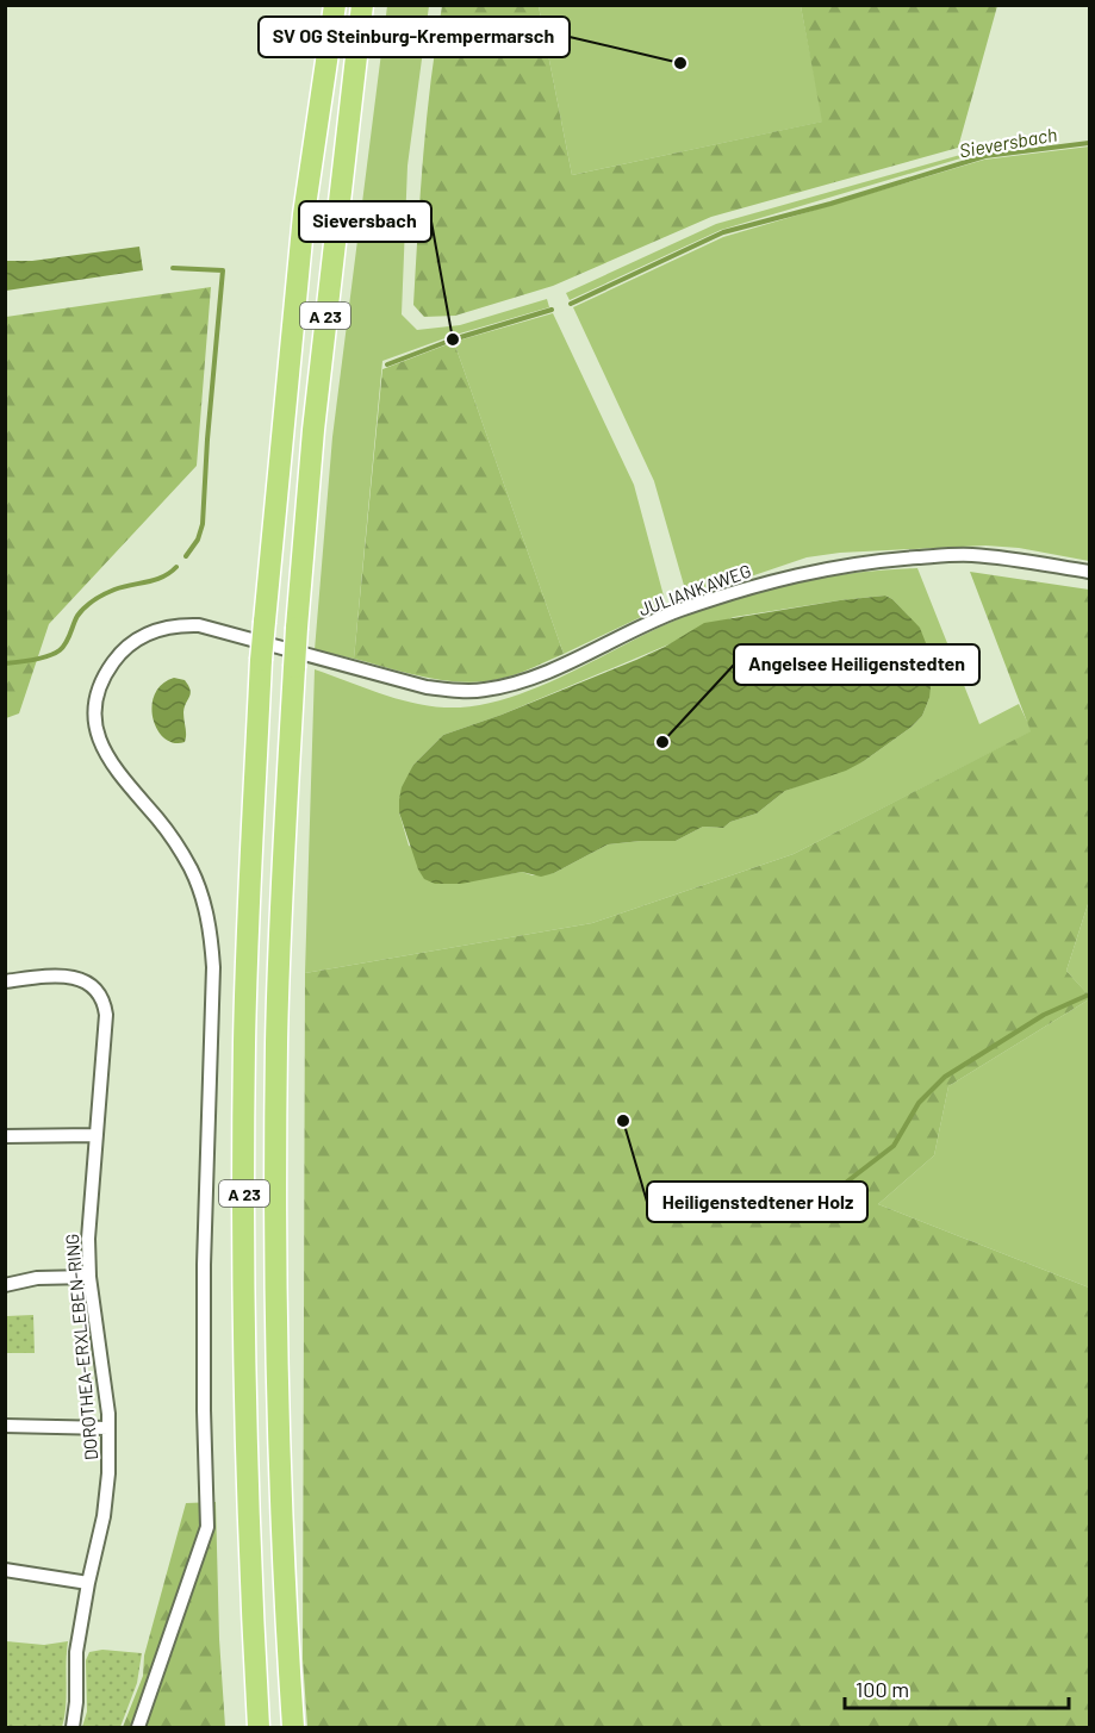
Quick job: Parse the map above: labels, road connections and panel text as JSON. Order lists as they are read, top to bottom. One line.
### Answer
{"streets":{"highway":["A 23"],"street":["JULIANKAWEG","DOROTHEA-ERXLEBEN-RING"]},"water":["Sieversbach"],"places":["SV OG Steinburg-Krempermarsch","Sieversbach","Angelsee Heiligenstedten","Heiligenstedtener Holz"],"scale_bar":"100 m"}
